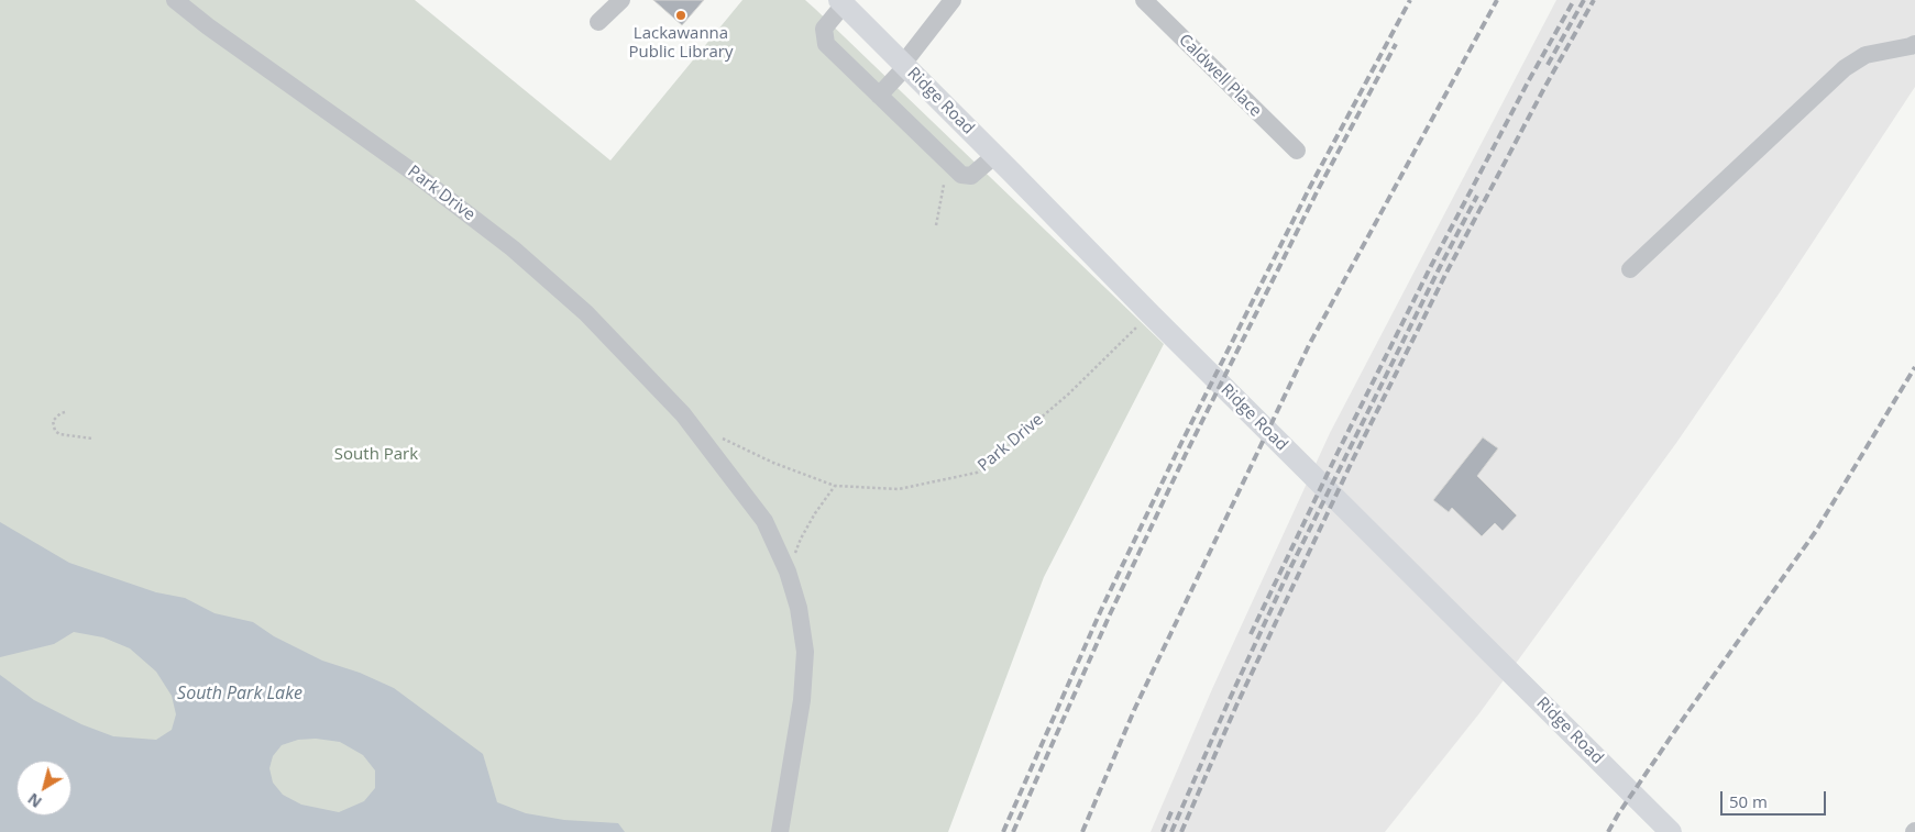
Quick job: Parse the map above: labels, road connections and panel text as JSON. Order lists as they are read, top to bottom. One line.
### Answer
{"streets":{"main road":["Ridge Road"],"street":["Caldwell Place","Park Drive"]},"crossings":[["Ridge Road","Park Drive"]],"water":["South Park Lake"],"parks":["South Park"],"places":["Lackawanna Public Library"],"scale_bar":"50 m","north":"bottom left"}
